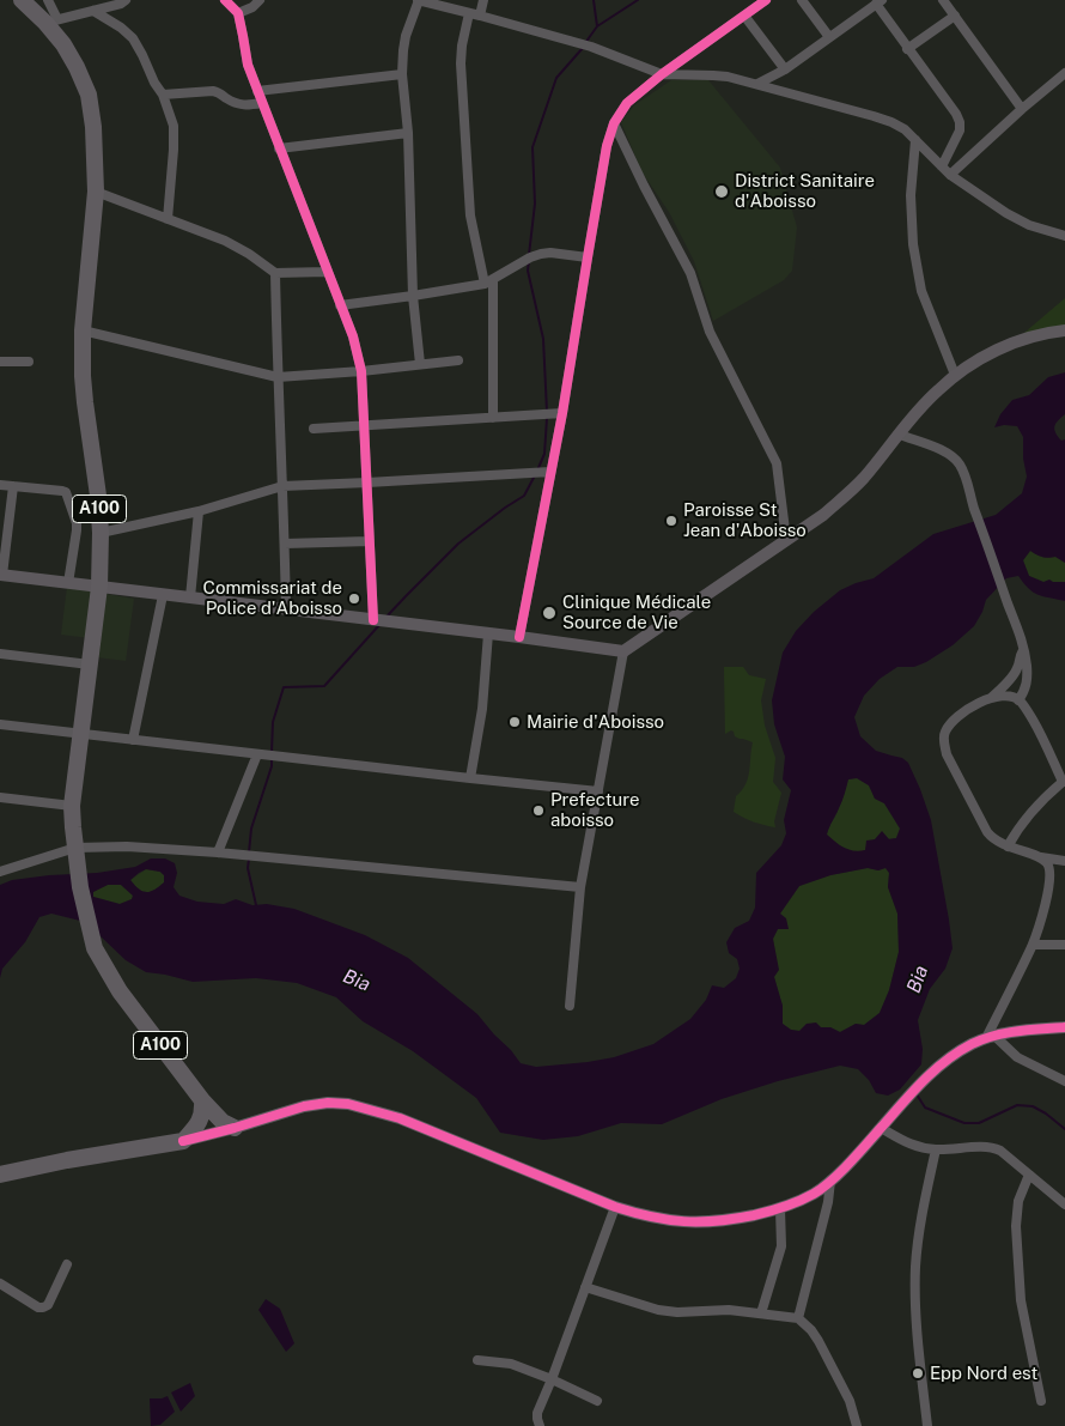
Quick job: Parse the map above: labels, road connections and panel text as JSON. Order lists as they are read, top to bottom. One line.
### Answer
{"streets":{"highway":["A100"]},"water":["Bia"],"places":["District Sanitaire d'Aboisso","Paroisse St Jean d'Aboisso","Commissariat de Police d'Aboisso","Clinique Médicale Source de Vie","Mairie d'Aboisso","Prefecture aboisso","Epp Nord est"]}
